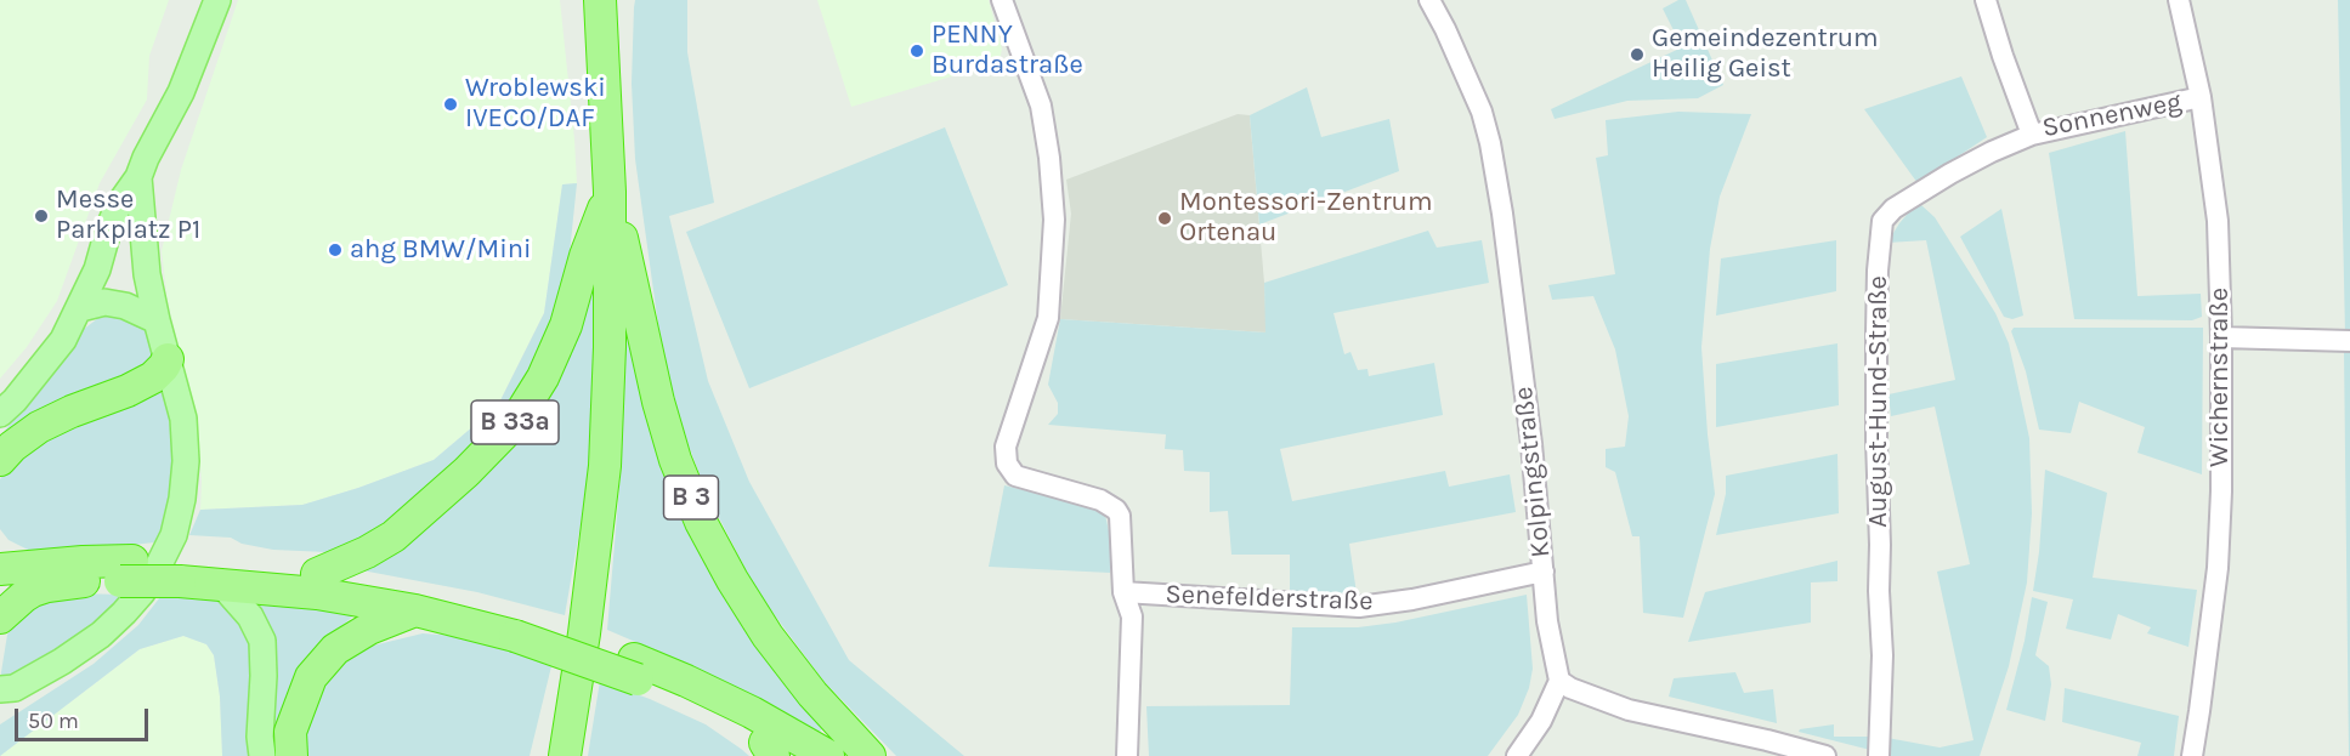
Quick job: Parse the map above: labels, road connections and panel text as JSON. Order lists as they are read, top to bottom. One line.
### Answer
{"streets":{"highway":["B 33a","B 3"],"street":["Sonnenweg","Wichernstraße","August-Hund-Straße","Kolpingstraße","Senefelderstraße"]},"crossings":[["Sonnenweg","Wichernstraße"],["Sonnenweg","August-Hund-Straße"],["B 33a","B 3"],["Kolpingstraße","Senefelderstraße"]],"places":["PENNY Burdastraße","Gemeindezentrum Heilig Geist","Wroblewski IVECO/DAF","Messe Parkplatz P1","Montessori-Zentrum Ortenau","ahg BMW/Mini"],"scale_bar":"50 m"}
